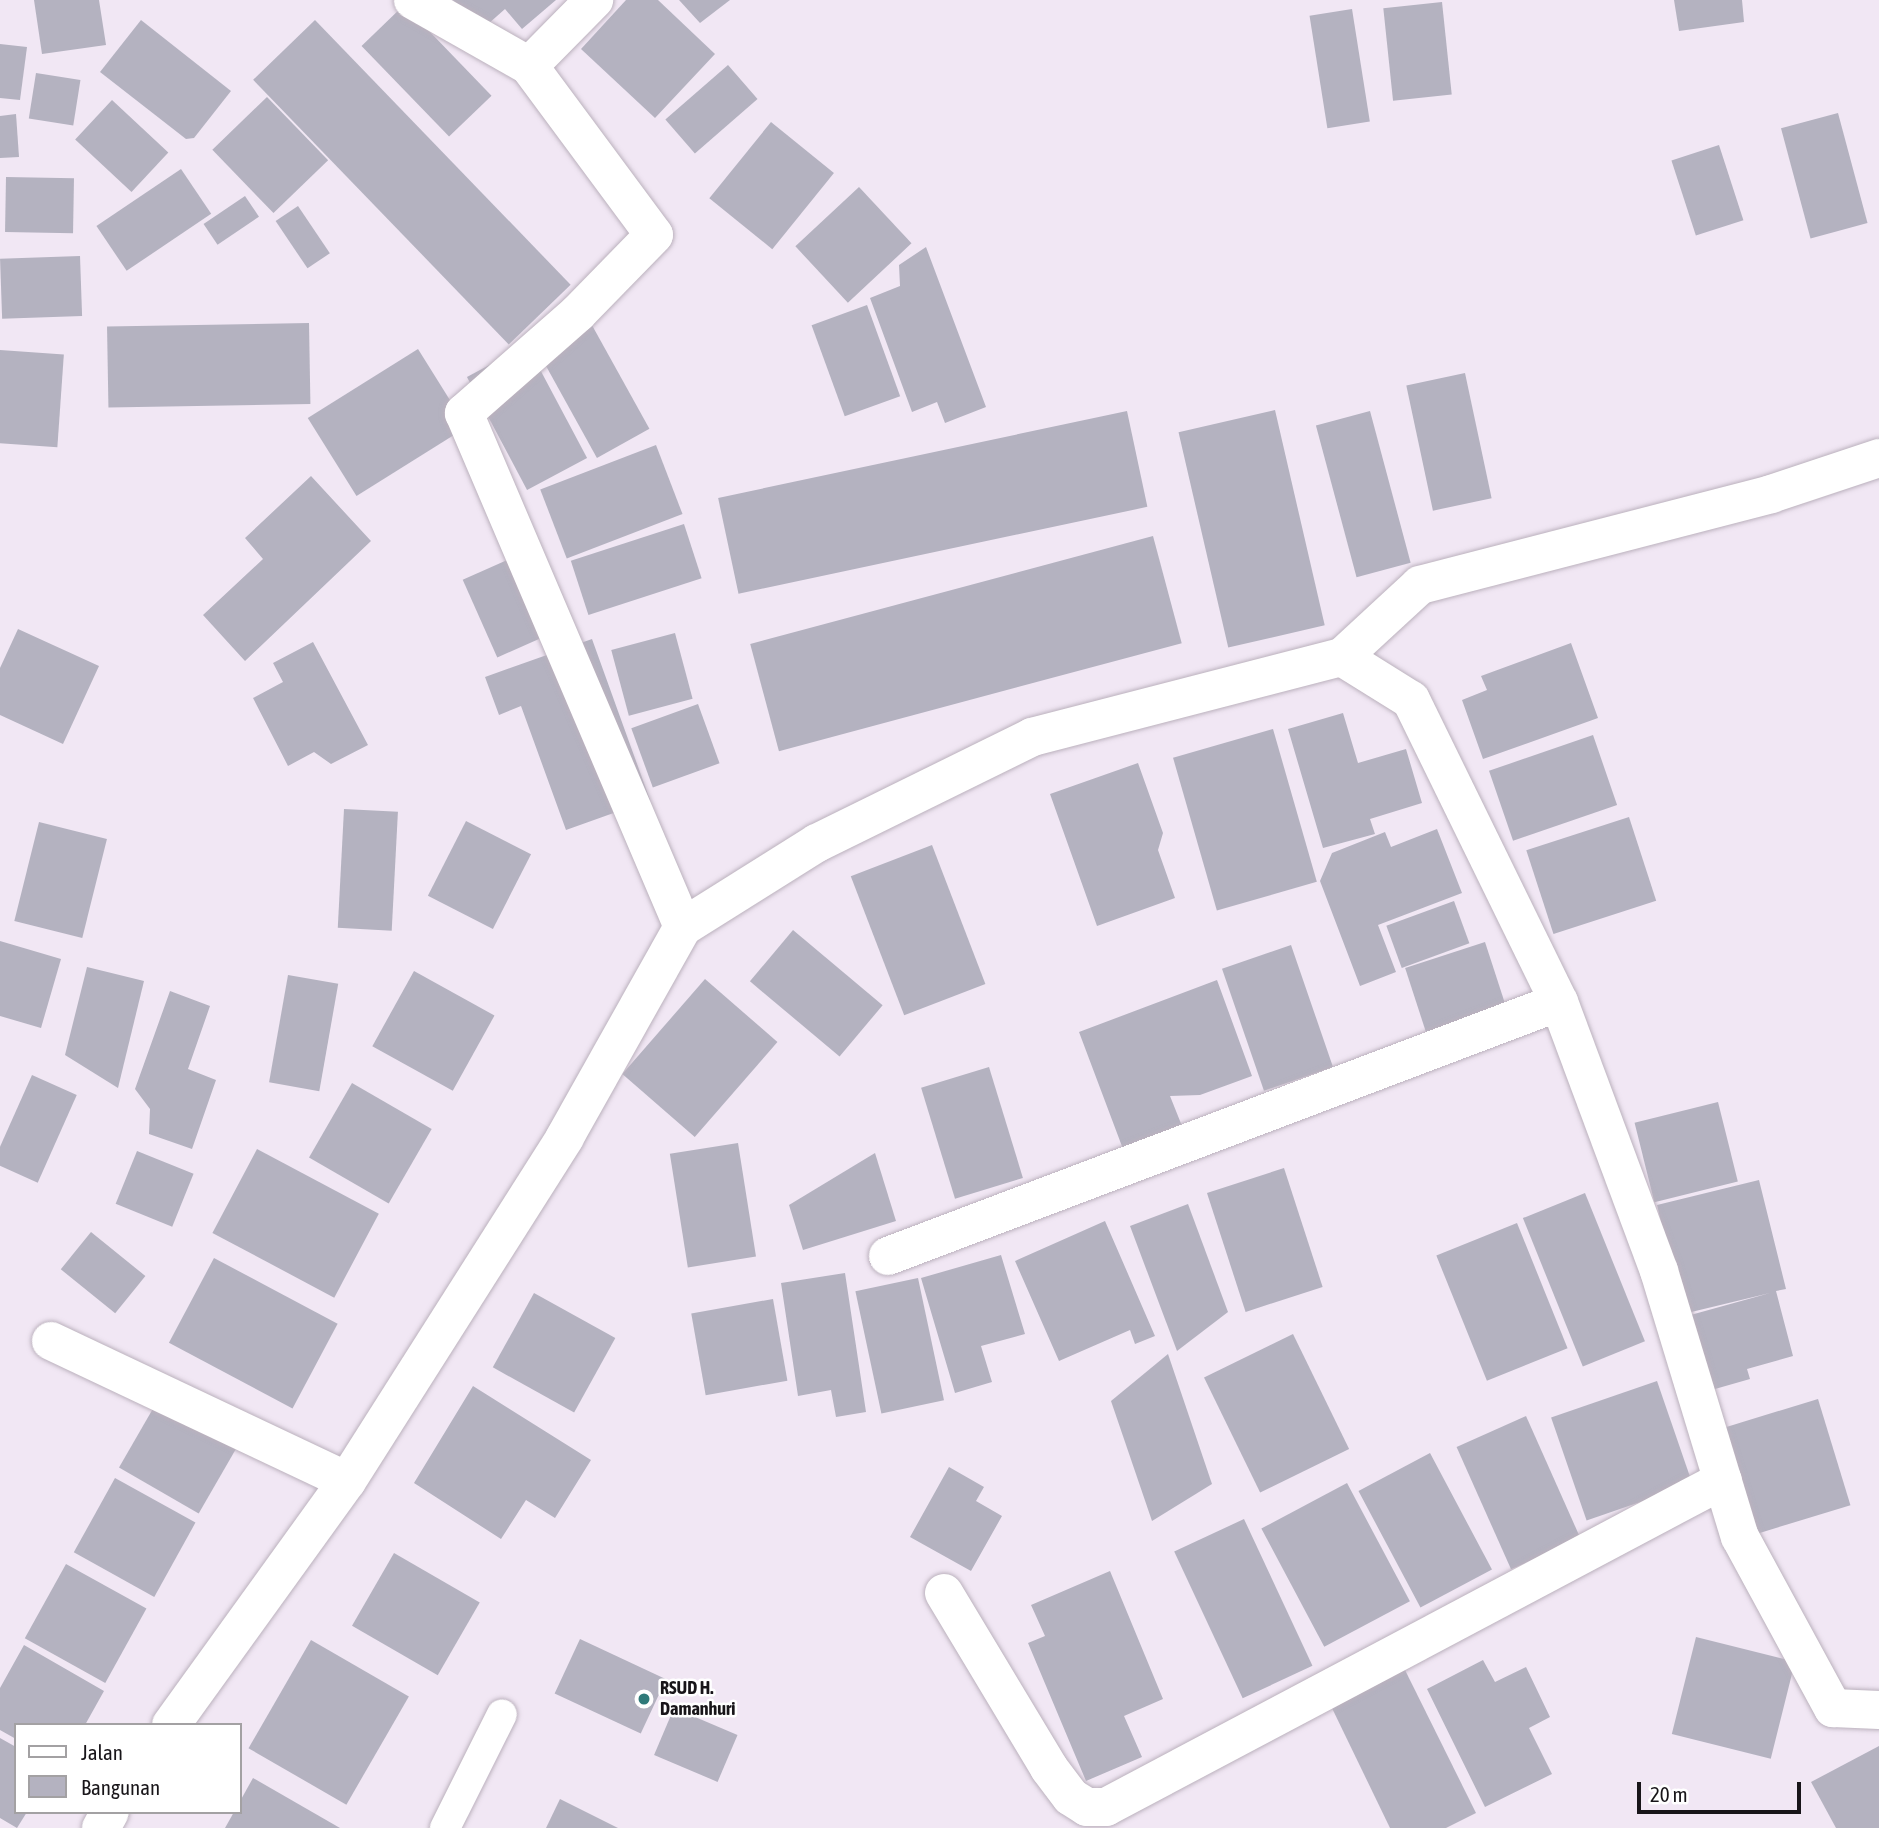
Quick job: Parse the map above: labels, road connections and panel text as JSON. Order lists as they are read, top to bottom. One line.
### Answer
{"places":["RSUD H. Damanhuri"],"legend":["Jalan","Bangunan"],"scale_bar":"20 m"}
